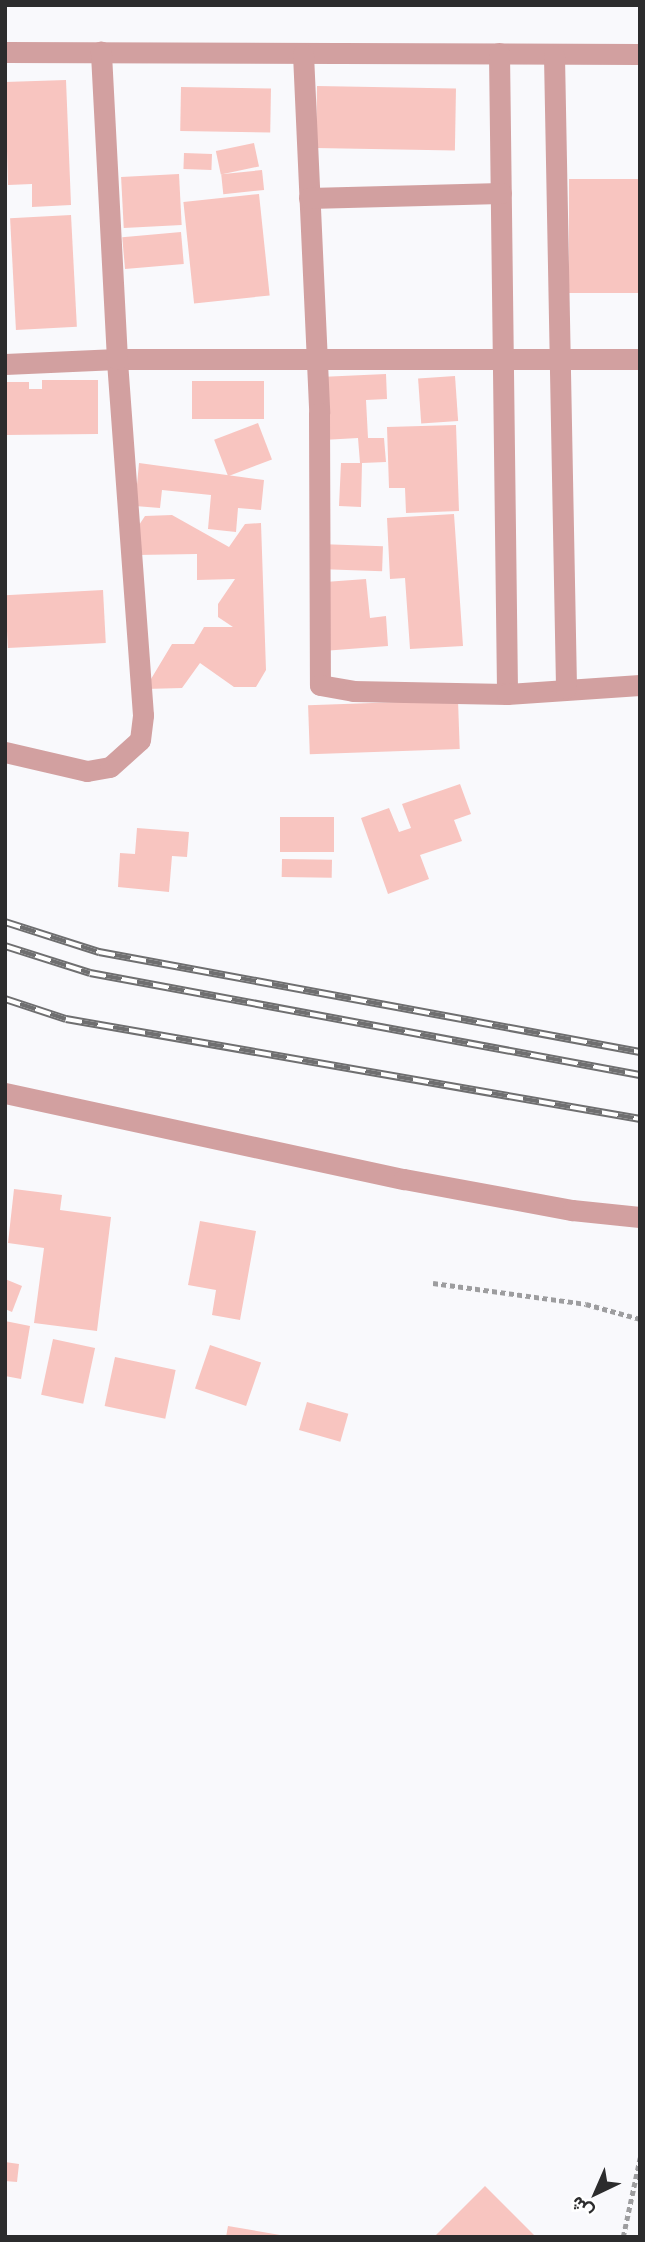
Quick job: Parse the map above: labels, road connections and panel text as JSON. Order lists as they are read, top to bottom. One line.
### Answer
{"north":"bottom left"}
